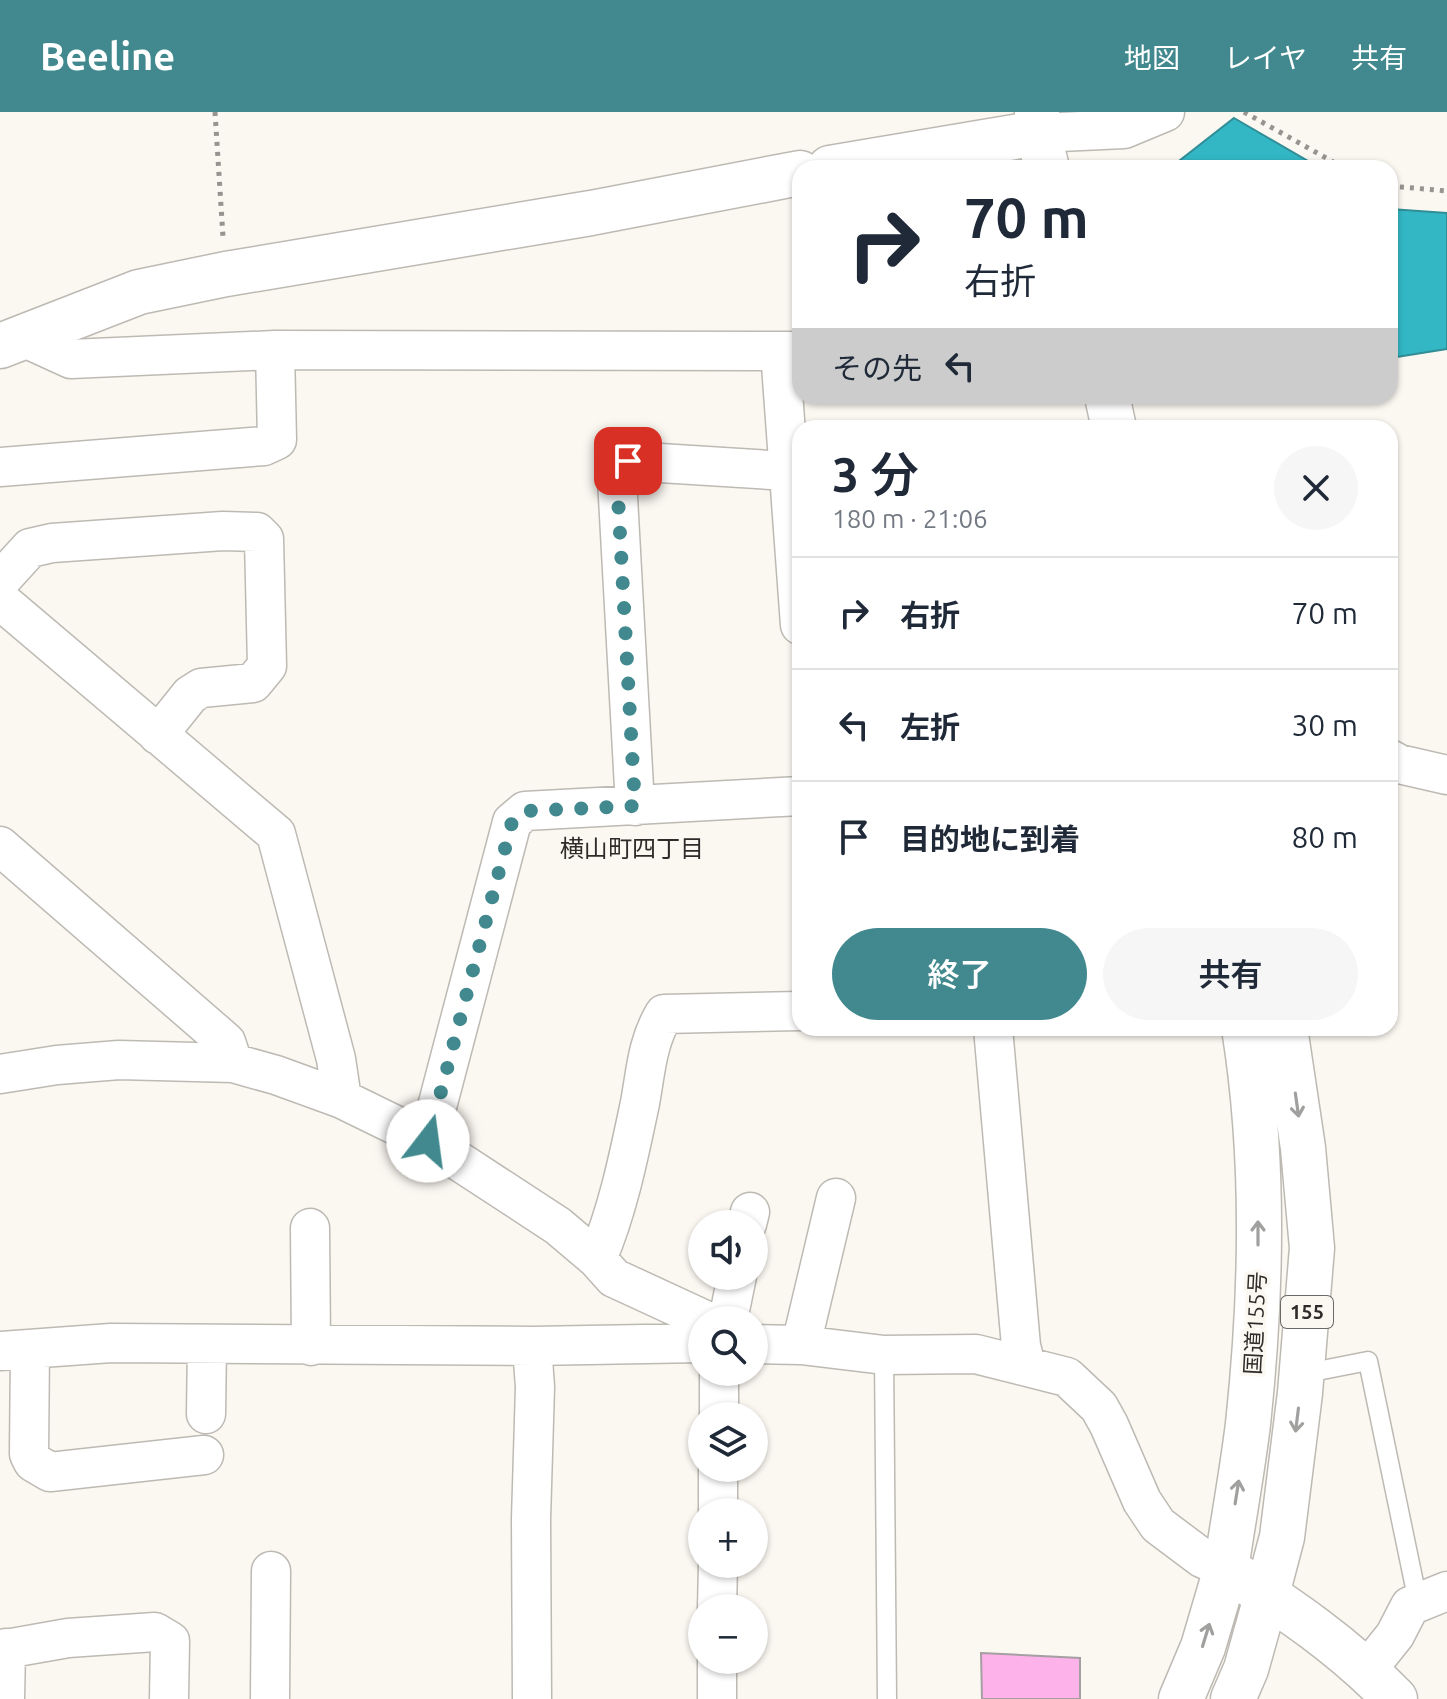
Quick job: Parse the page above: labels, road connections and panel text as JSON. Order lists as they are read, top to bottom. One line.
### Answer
{"streets":{"main road":["155","国道155号"]},"districts":["横山町四丁目"],"page":{"header":"Beeline","nav":["地図","レイヤ","共有"],"turn":["70 m","右折"],"then":"その先","heading":["3 分","180 m · 21:06"],"list":[{"name":"右折","value":"70 m"},{"name":"左折","value":"30 m"},{"name":"目的地に到着","value":"80 m"}],"buttons":["終了","共有"],"map_buttons":["+","−"]}}
